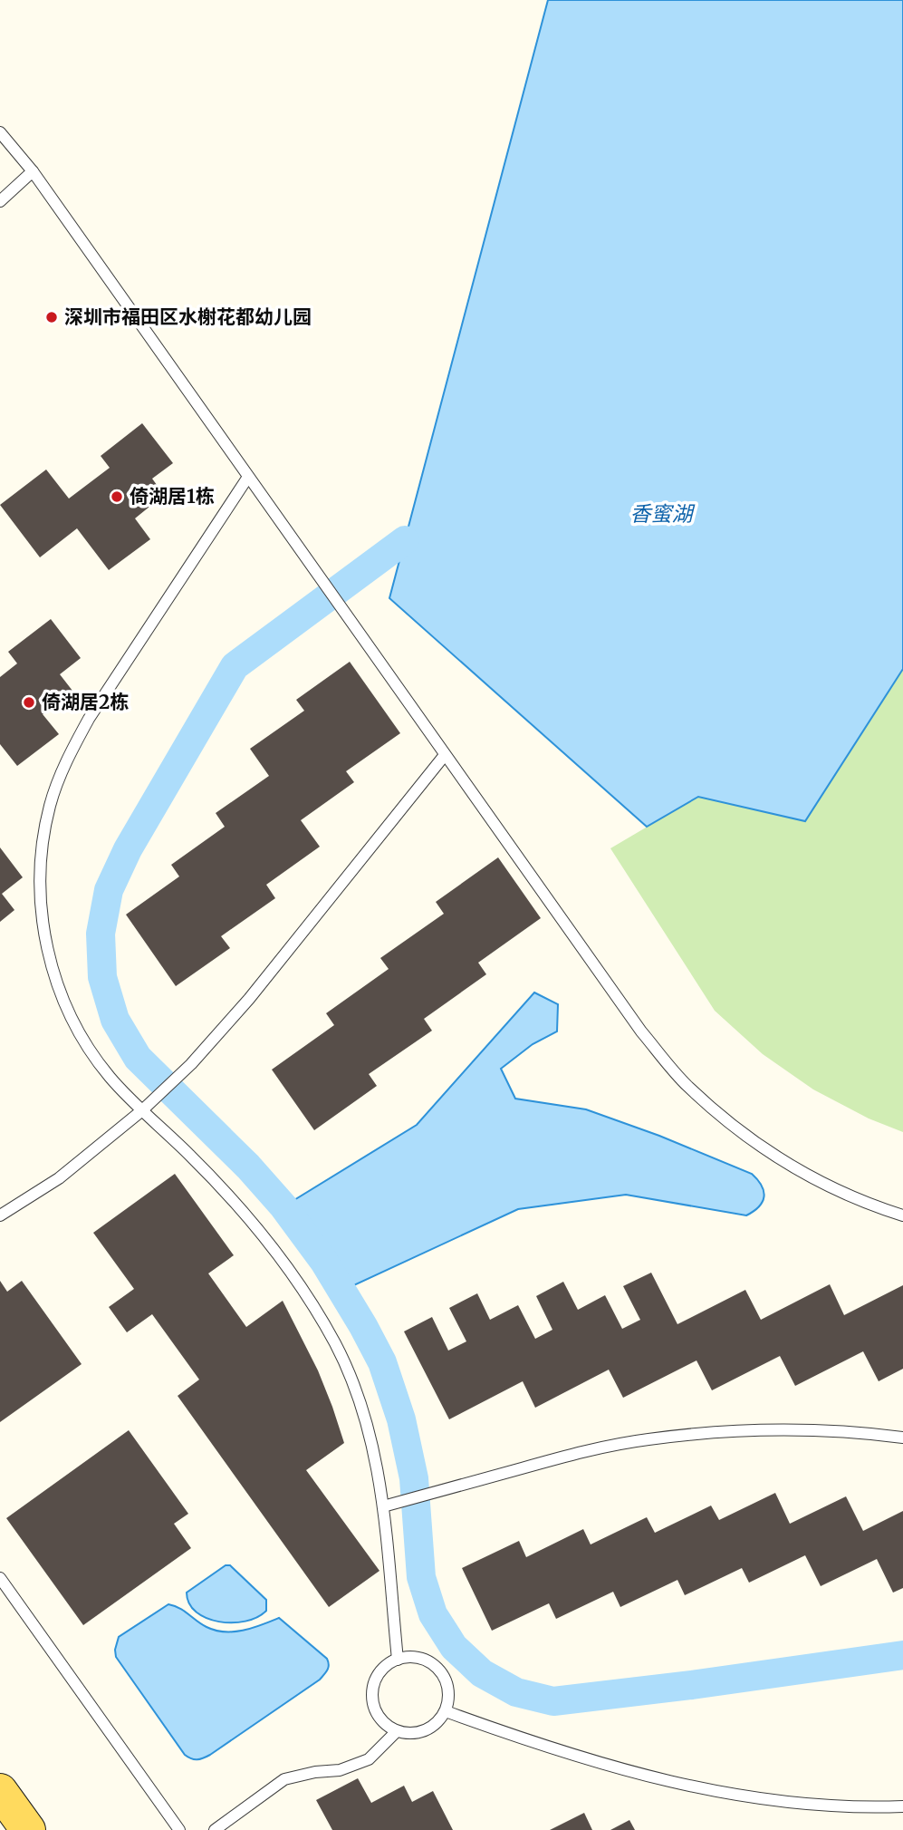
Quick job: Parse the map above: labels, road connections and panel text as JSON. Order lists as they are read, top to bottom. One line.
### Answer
{"water":["香蜜湖"],"places":["深圳市福田区水榭花都幼儿园","倚湖居1栋","倚湖居2栋"]}
